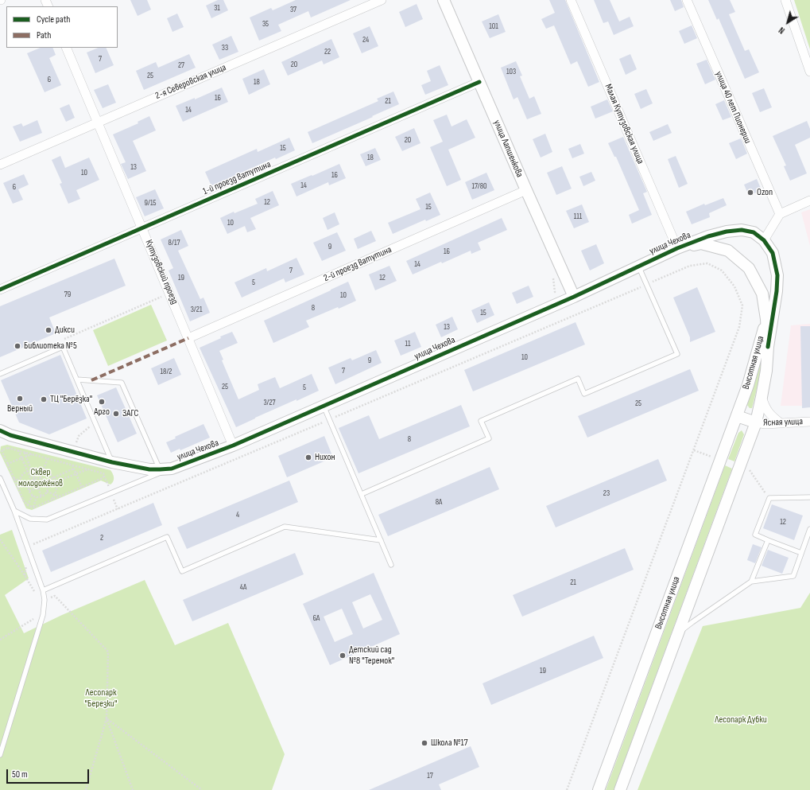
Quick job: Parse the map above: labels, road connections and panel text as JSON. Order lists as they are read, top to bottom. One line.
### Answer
{"streets":{"street":["2-я Северовская улица","улица 40 лет Пионерии","Малая Кутузовская улица","улица Лапшенкова","1-й проезд Ватутина","улица Чехова","2-й проезд Ватутина","Кутузовский проезд","Высотная улица","Ясная улица"]},"crossings":[["2-я Северовская улица","Кутузовский проезд"],["Малая Кутузовская улица","улица Чехова"],["улица Лапшенкова","1-й проезд Ватутина"],["улица Лапшенкова","улица Чехова"],["улица Лапшенкова","2-й проезд Ватутина"],["1-й проезд Ватутина","Кутузовский проезд"],["улица Чехова","Кутузовский проезд"],["улица Чехова","Высотная улица"],["2-й проезд Ватутина","Кутузовский проезд"],["Высотная улица","Ясная улица"]],"parks":["Сквер молодожёнов","Лесопарк \"Березки\"","Лесопарк Дубки"],"places":["Ozon","Дикси","Библиотека №5","Верный","ТЦ \"Берёзка\"","Арго","ЗАГС","Нихон","Детский сад №8 \"Теремок\"","Школа №17"],"house_numbers":["31","37","35","101","24","33","22","7","20","27","103","25","6","18","16","21","14","20","15","18","13","10","16","14","17/80","6","12","9/15","15","111","10","8/17","9","16","14","7","19","12","5","79","10","8","3/21","15","13","11","10","9","7","18/2","25","5","3/27","25","8","23","8А","4","12","2","21","4А","6А","19","17"],"legend":["Cycle path","Path"],"scale_bar":"50 m","north":"bottom left"}
